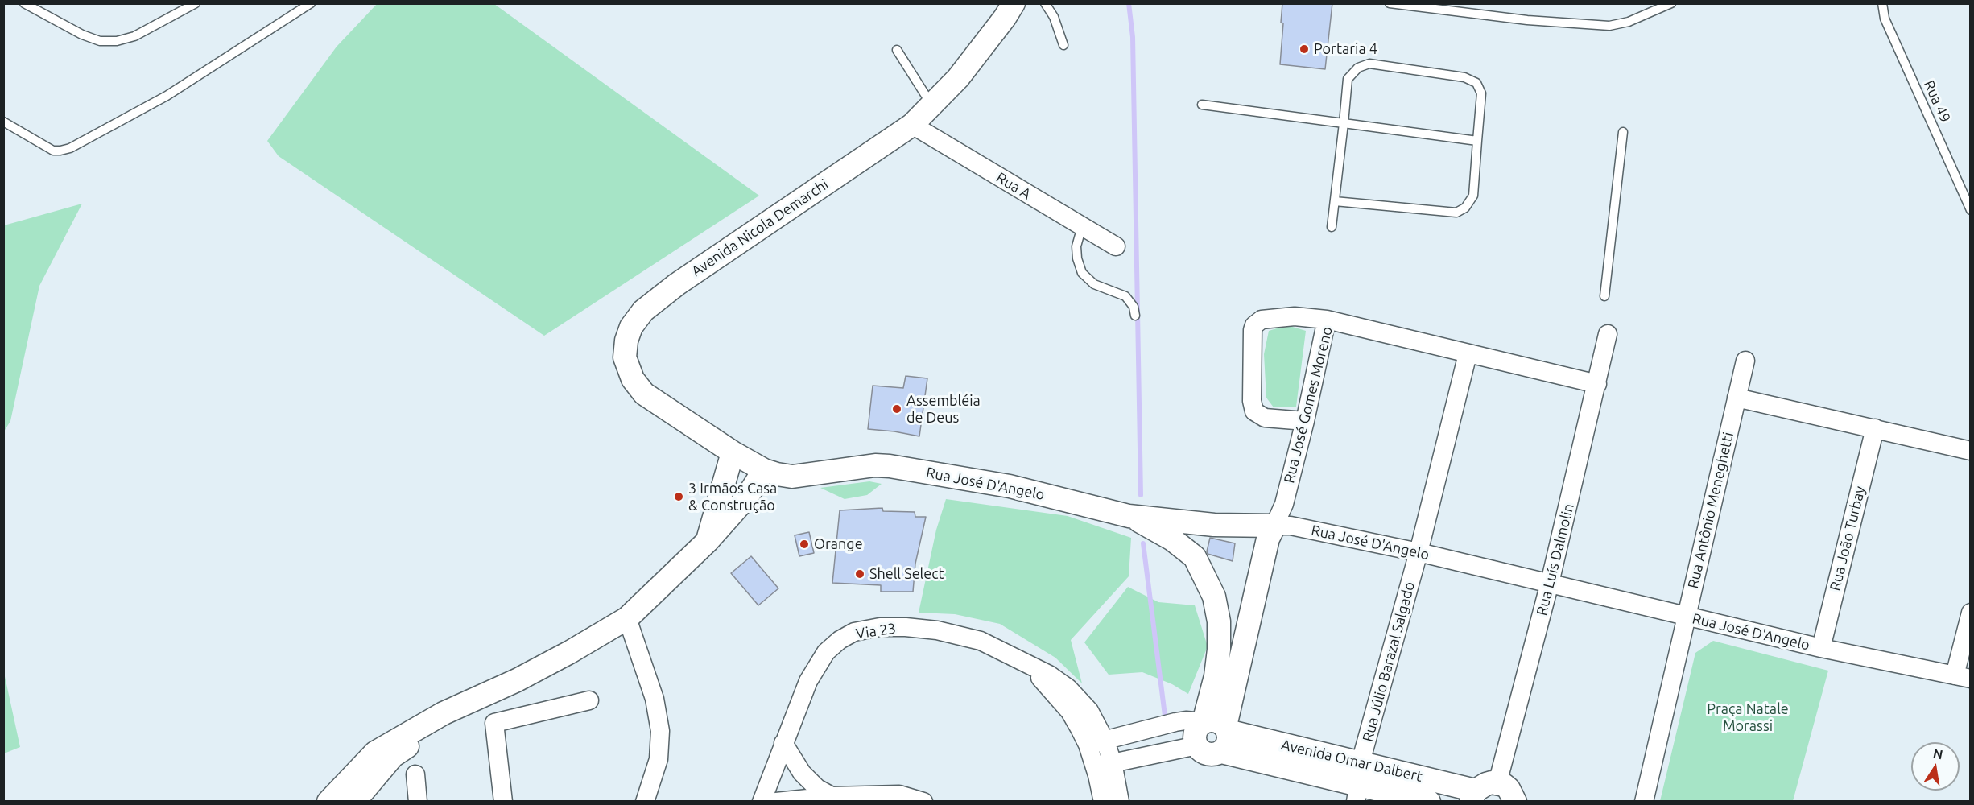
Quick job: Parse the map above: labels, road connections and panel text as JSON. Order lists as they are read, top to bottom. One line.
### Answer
{"streets":{"street":["Rua A","Avenida Nicola Demarchi","Rua José Gomes Moreno","Rua José D'Angelo","Rua Antônio Meneghetti","Rua João Turbay","Rua Luís Dalmolin","Via 23","Rua Júlio Barazal Salgado","Avenida Omar Dalbert"],"lane":["Rua 49"]},"crossings":[["Rua A","Avenida Nicola Demarchi"],["Avenida Nicola Demarchi","Rua José D'Angelo"],["Rua José Gomes Moreno","Rua José D'Angelo"],["Rua José Gomes Moreno","Rua Luís Dalmolin"],["Rua José Gomes Moreno","Rua Júlio Barazal Salgado"],["Rua José Gomes Moreno","Avenida Omar Dalbert"],["Rua José D'Angelo","Rua Antônio Meneghetti"],["Rua José D'Angelo","Rua João Turbay"],["Rua José D'Angelo","Rua Luís Dalmolin"],["Rua José D'Angelo","Rua Júlio Barazal Salgado"],["Via 23","Avenida Omar Dalbert"],["Rua Júlio Barazal Salgado","Avenida Omar Dalbert"]],"parks":["Praça Natale Morassi"],"places":["Portaria 4","Assembléia de Deus","3 Irmãos Casa & Construção","Orange","Shell Select"],"north":"top"}
